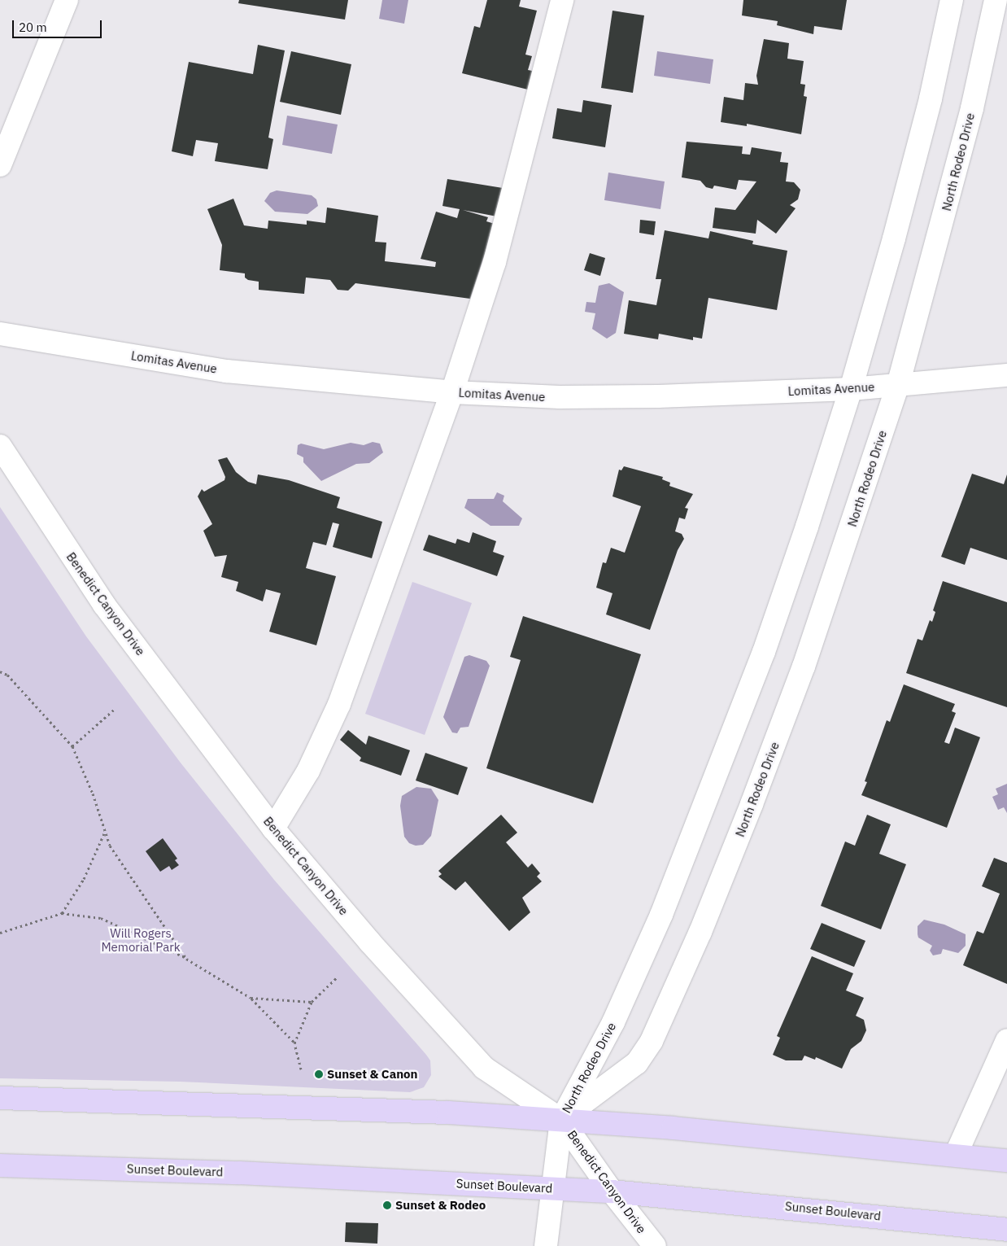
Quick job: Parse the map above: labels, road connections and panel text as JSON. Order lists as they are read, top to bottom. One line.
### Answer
{"streets":{"main road":["Sunset Boulevard"],"street":["North Rodeo Drive","Lomitas Avenue","Benedict Canyon Drive"]},"crossings":[["North Rodeo Drive","Lomitas Avenue"],["North Rodeo Drive","Benedict Canyon Drive"],["Benedict Canyon Drive","Sunset Boulevard"]],"parks":["Will Rogers Memorial Park"],"places":["Sunset & Canon","Sunset & Rodeo"],"scale_bar":"20 m"}
